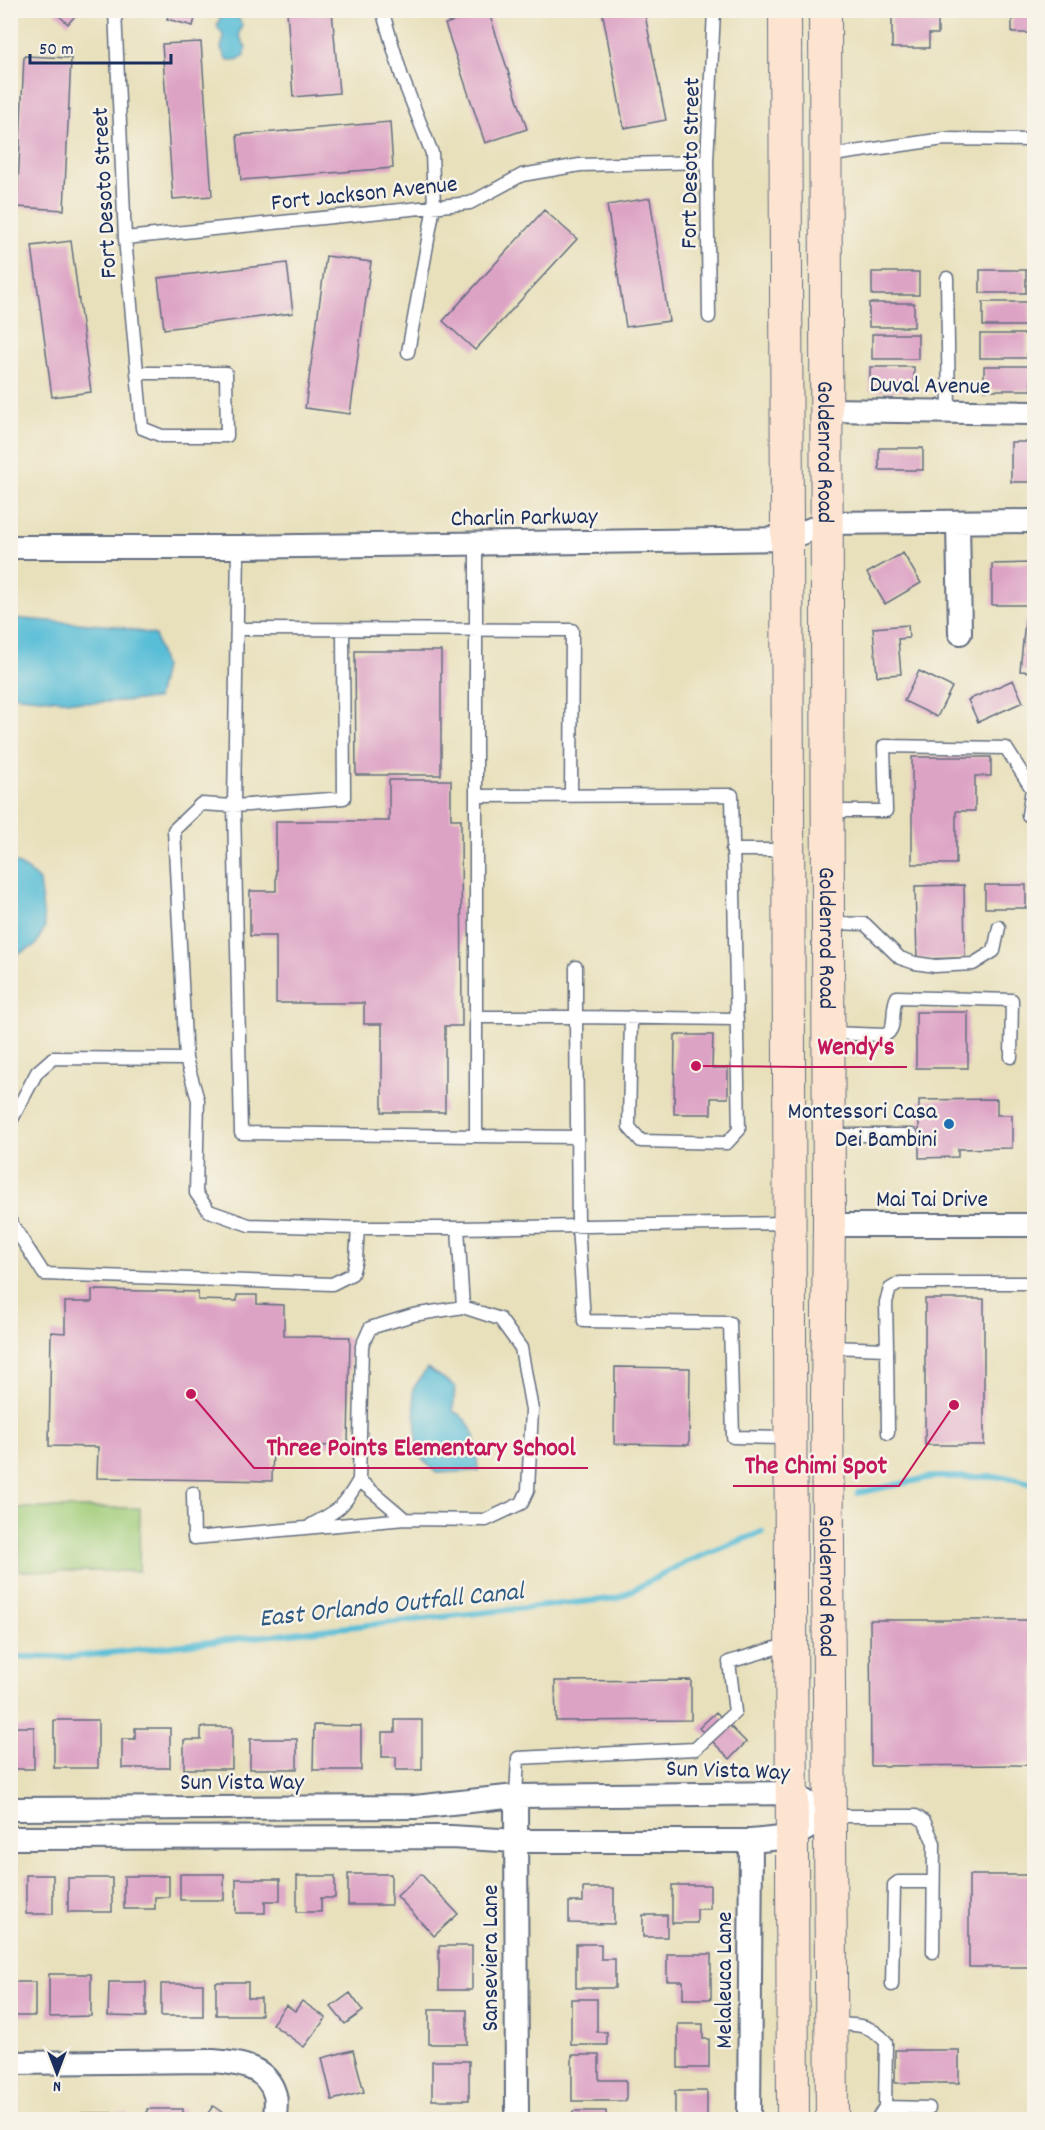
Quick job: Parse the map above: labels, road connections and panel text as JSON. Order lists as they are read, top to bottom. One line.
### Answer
{"streets":{"main road":["Goldenrod Road"],"street":["Duval Avenue","Charlin Parkway","Mai Tai Drive","Sun Vista Way","Sanseviera Lane","Melaleuca Lane"],"lane":["Fort Desoto Street","Fort Jackson Avenue"]},"crossings":[["Fort Desoto Street","Fort Jackson Avenue"],["Duval Avenue","Goldenrod Road"],["Goldenrod Road","Charlin Parkway"],["Goldenrod Road","Mai Tai Drive"],["Goldenrod Road","Sun Vista Way"],["Sun Vista Way","Sanseviera Lane"]],"water":["East Orlando Outfall Canal"],"places":["Wendy's","Montessori Casa Dei Bambini","Three Points Elementary School","The Chimi Spot"],"scale_bar":"50 m","north":"bottom"}
